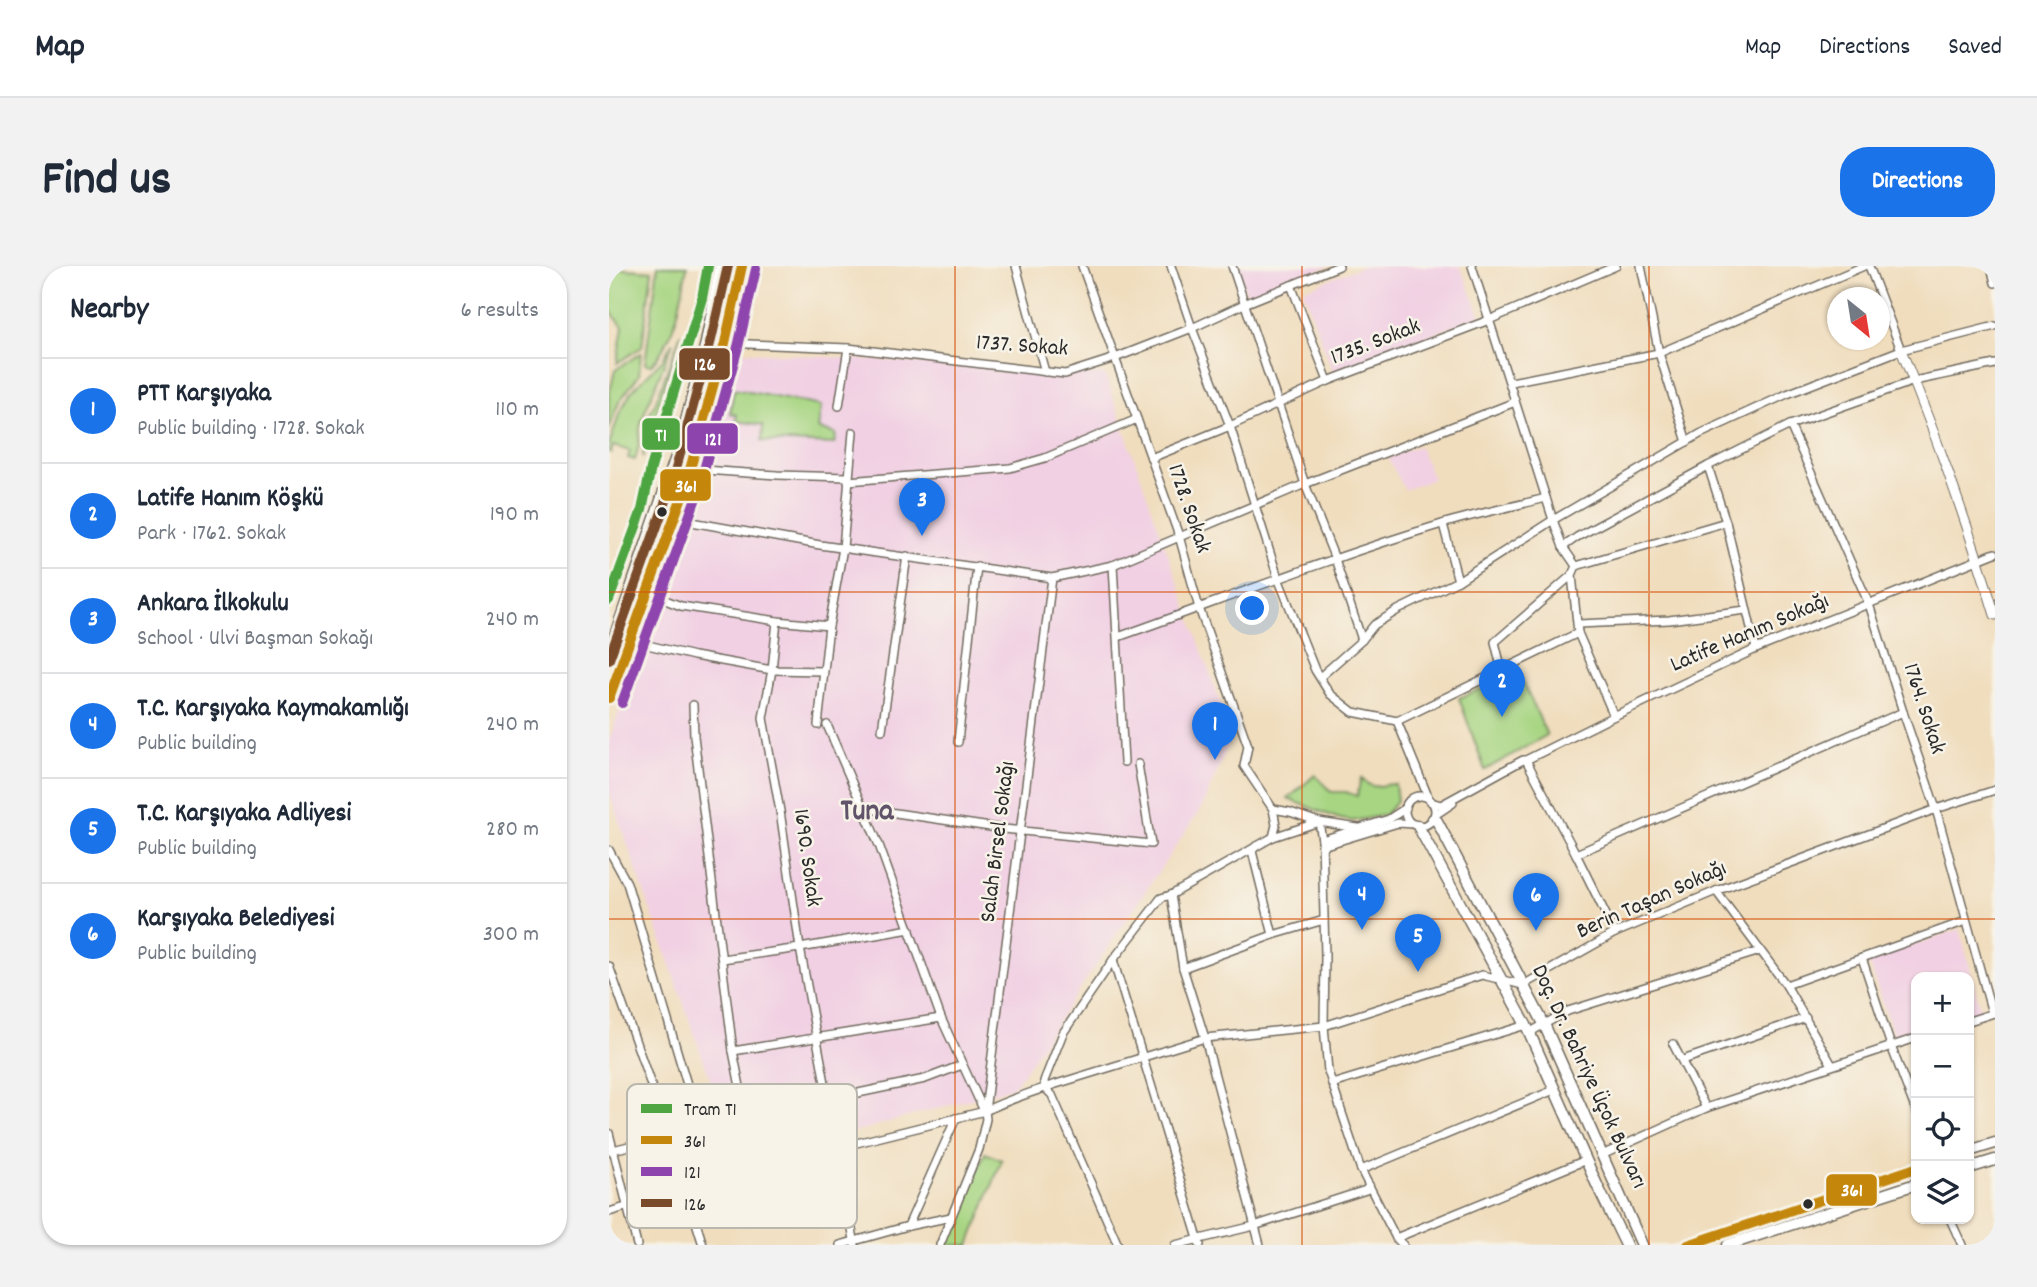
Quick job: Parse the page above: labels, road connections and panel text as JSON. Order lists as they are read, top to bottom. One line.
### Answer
{"streets":{"main road":["Doç. Dr. Bahriye Üçok Bulvarı"],"street":["1735. Sokak","1737. Sokak","1728. Sokak","Latife Hanım Sokağı","1764. Sokak","Salah Birsel Sokağı","1690. Sokak","Berin Taşan Sokağı"]},"crossings":[["1735. Sokak","1728. Sokak"],["1737. Sokak","1728. Sokak"],["Latife Hanım Sokağı","1764. Sokak"],["Latife Hanım Sokağı","Doç. Dr. Bahriye Üçok Bulvarı"],["1764. Sokak","Berin Taşan Sokağı"],["Berin Taşan Sokağı","Doç. Dr. Bahriye Üçok Bulvarı"]],"districts":["Tuna"],"lines":["tram line T1","transit line 361","transit line 126","transit line 121"],"legend":["Tram T1","361","121","126"],"north":"bottom right","page":{"header":"Map","nav":["Map","Directions","Saved"],"title":"Find us","buttons":"Directions","heading":["Nearby","6 results"],"list":[{"mark":"1","name":"PTT Karşıyaka","note":"Public building · 1728. Sokak","value":"110 m"},{"mark":"2","name":"Latife Hanım Köşkü","note":"Park · 1762. Sokak","value":"190 m"},{"mark":"3","name":"Ankara İlkokulu","note":"School · Ulvi Başman Sokağı","value":"240 m"},{"mark":"4","name":"T.C. Karşıyaka Kaymakamlığı","note":"Public building","value":"240 m"},{"mark":"5","name":"T.C. Karşıyaka Adliyesi","note":"Public building","value":"280 m"},{"mark":"6","name":"Karşıyaka Belediyesi","note":"Public building","value":"300 m"}],"pins":["3","2","1","4","6","5"],"map_buttons":["+","−"]}}
